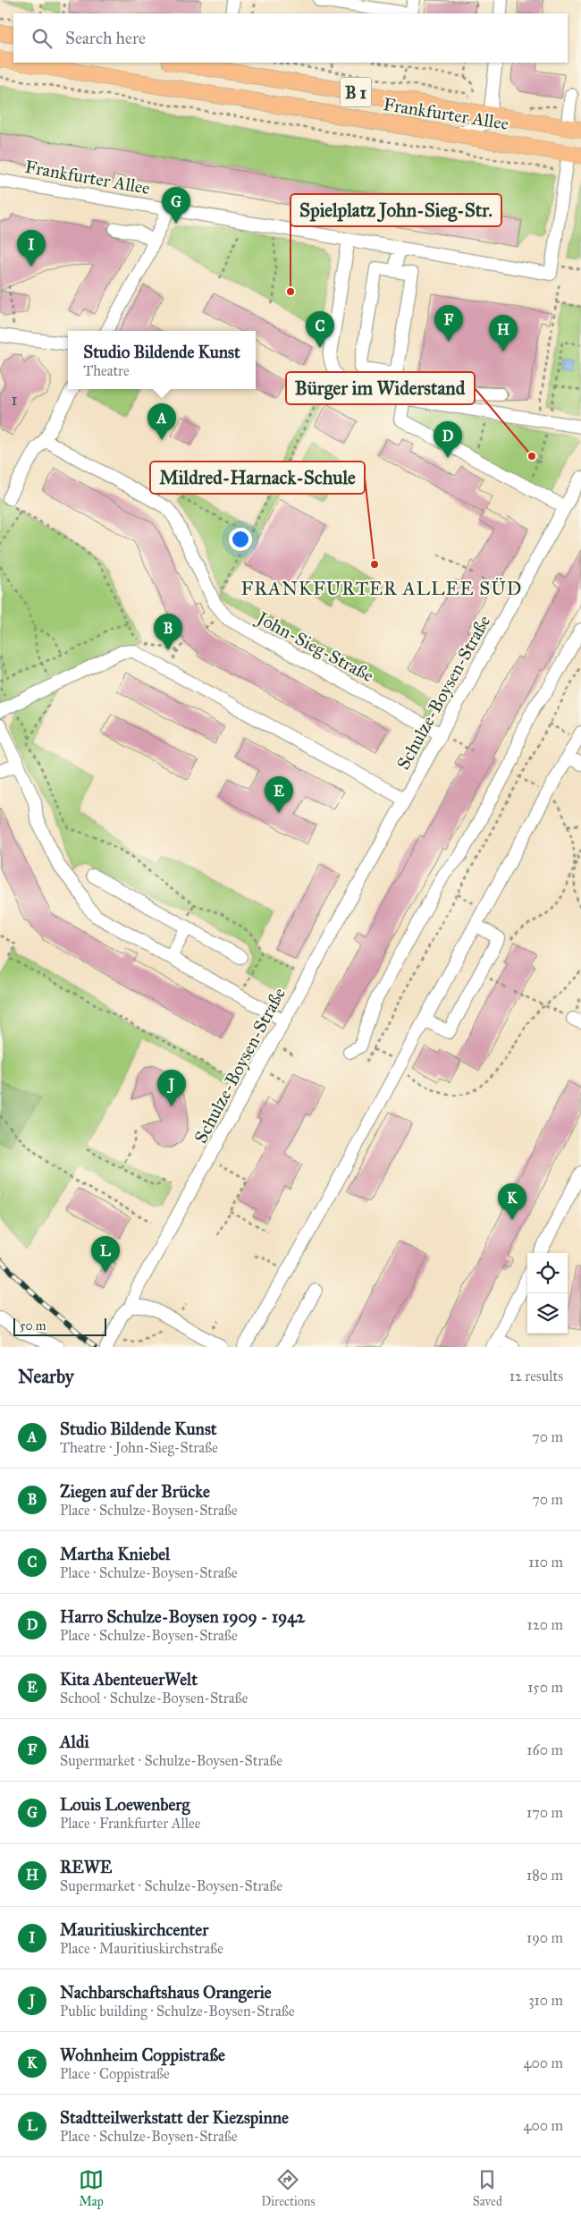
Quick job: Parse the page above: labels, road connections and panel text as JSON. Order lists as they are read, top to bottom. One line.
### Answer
{"streets":{"main road":["B 1","Frankfurter Allee"],"street":["John-Sieg-Straße","Schulze-Boysen-Straße"]},"crossings":[["John-Sieg-Straße","Schulze-Boysen-Straße"]],"districts":["FRANKFURTER ALLEE SÜD"],"places":["Spielplatz John-Sieg-Str.","Bürger im Widerstand","Mildred-Harnack-Schule"],"house_numbers":["1"],"scale_bar":"50 m","page":{"search":"Search here","pins":["G","I","F","C","H","A","D","B","E","J","K","L"],"popup":["Studio Bildende Kunst","Theatre"],"scale":"50 m","heading":["Nearby","12 results"],"list":[{"mark":"A","name":"Studio Bildende Kunst","note":"Theatre · John-Sieg-Straße","value":"70 m"},{"mark":"B","name":"Ziegen auf der Brücke","note":"Place · Schulze-Boysen-Straße","value":"70 m"},{"mark":"C","name":"Martha Kniebel","note":"Place · Schulze-Boysen-Straße","value":"110 m"},{"mark":"D","name":"Harro Schulze-Boysen 1909 - 1942","note":"Place · Schulze-Boysen-Straße","value":"120 m"},{"mark":"E","name":"Kita AbenteuerWelt","note":"School · Schulze-Boysen-Straße","value":"150 m"},{"mark":"F","name":"Aldi","note":"Supermarket · Schulze-Boysen-Straße","value":"160 m"},{"mark":"G","name":"Louis Loewenberg","note":"Place · Frankfurter Allee","value":"170 m"},{"mark":"H","name":"REWE","note":"Supermarket · Schulze-Boysen-Straße","value":"180 m"},{"mark":"I","name":"Mauritiuskirchcenter","note":"Place · Mauritiuskirchstraße","value":"190 m"},{"mark":"J","name":"Nachbarschaftshaus Orangerie","note":"Public building · Schulze-Boysen-Straße","value":"310 m"},{"mark":"K","name":"Wohnheim Coppistraße","note":"Place · Coppistraße","value":"400 m"},{"mark":"L","name":"Stadtteilwerkstatt der Kiezspinne","note":"Place · Schulze-Boysen-Straße","value":"400 m"}],"nav":["Map","Directions","Saved"]}}
